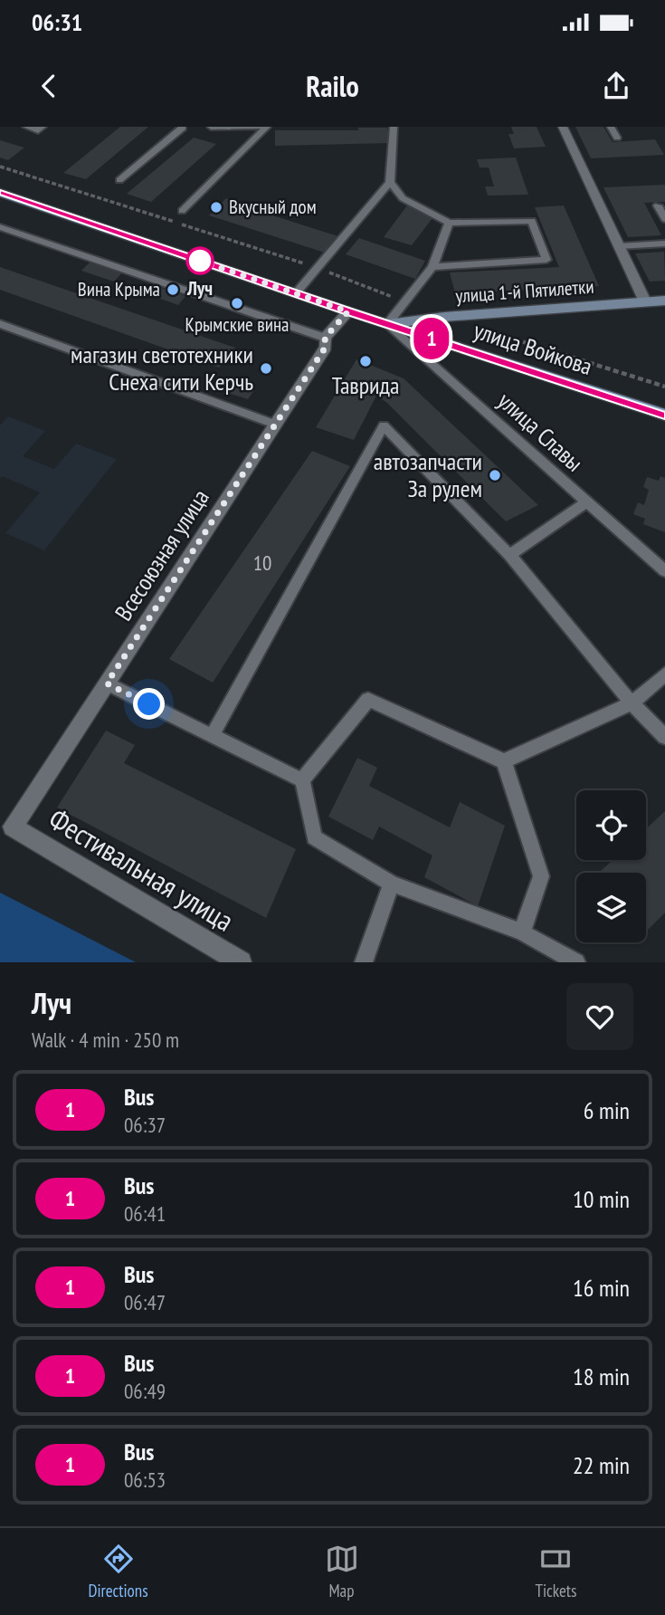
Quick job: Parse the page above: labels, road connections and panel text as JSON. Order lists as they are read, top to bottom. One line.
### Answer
{"streets":{"main road":["улица 1-й Пятилетки","улица Войкова"],"street":["Всесоюзная улица","Фестивальная улица"],"lane":["улица Славы"]},"crossings":[["улица 1-й Пятилетки","улица Войкова"],["улица 1-й Пятилетки","улица Славы"],["улица Войкова","улица Славы"],["улица Войкова","Всесоюзная улица"],["Всесоюзная улица","Фестивальная улица"]],"places":["Вкусный дом","Луч","Вина Крыма","Крымские вина","Таврида","магазин светотехники Снеха сити Керчь","автозапчасти За рулем"],"lines":["bus line 1"],"house_numbers":["10"],"page":{"status":"06:31","header":"Railo","on_map":"1","heading":["Луч","Walk · 4 min · 250 m"],"list":[{"mark":"1","name":"Bus","note":"06:37","value":"6 min"},{"mark":"1","name":"Bus","note":"06:41","value":"10 min"},{"mark":"1","name":"Bus","note":"06:47","value":"16 min"},{"mark":"1","name":"Bus","note":"06:49","value":"18 min"},{"mark":"1","name":"Bus","note":"06:53","value":"22 min"}],"tabs":["Directions","Map","Tickets"]}}
